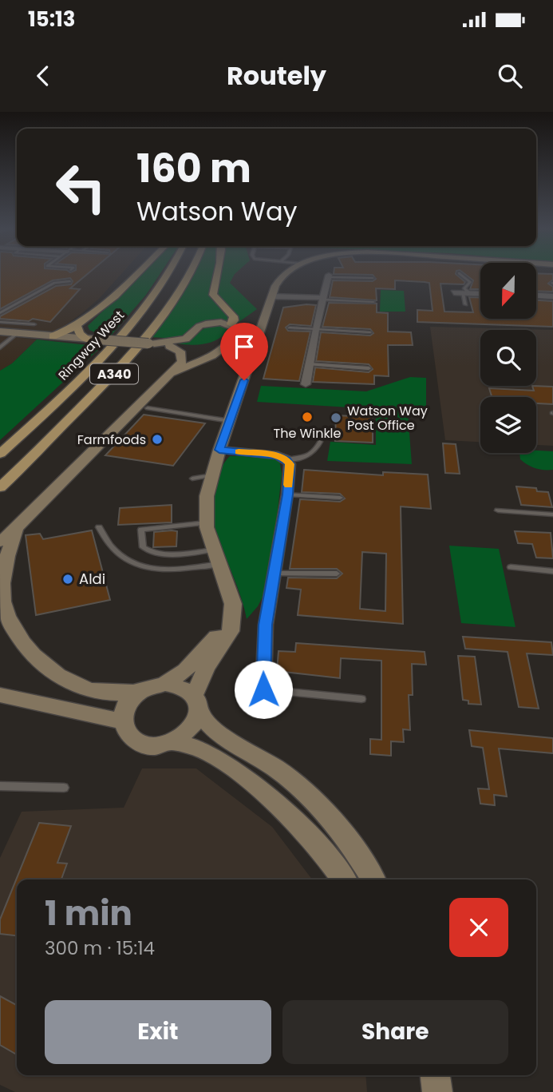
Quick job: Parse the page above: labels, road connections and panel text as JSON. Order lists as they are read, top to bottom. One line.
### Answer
{"streets":{"main road":["Ringway West","A340"]},"places":["The Winkle","Watson Way Post Office","Farmfoods","Aldi"],"north":"bottom","page":{"status":"15:13","header":"Routely","turn":["160 m","Watson Way"],"heading":["1 min","300 m · 15:14"],"buttons":["Exit","Share"]}}
